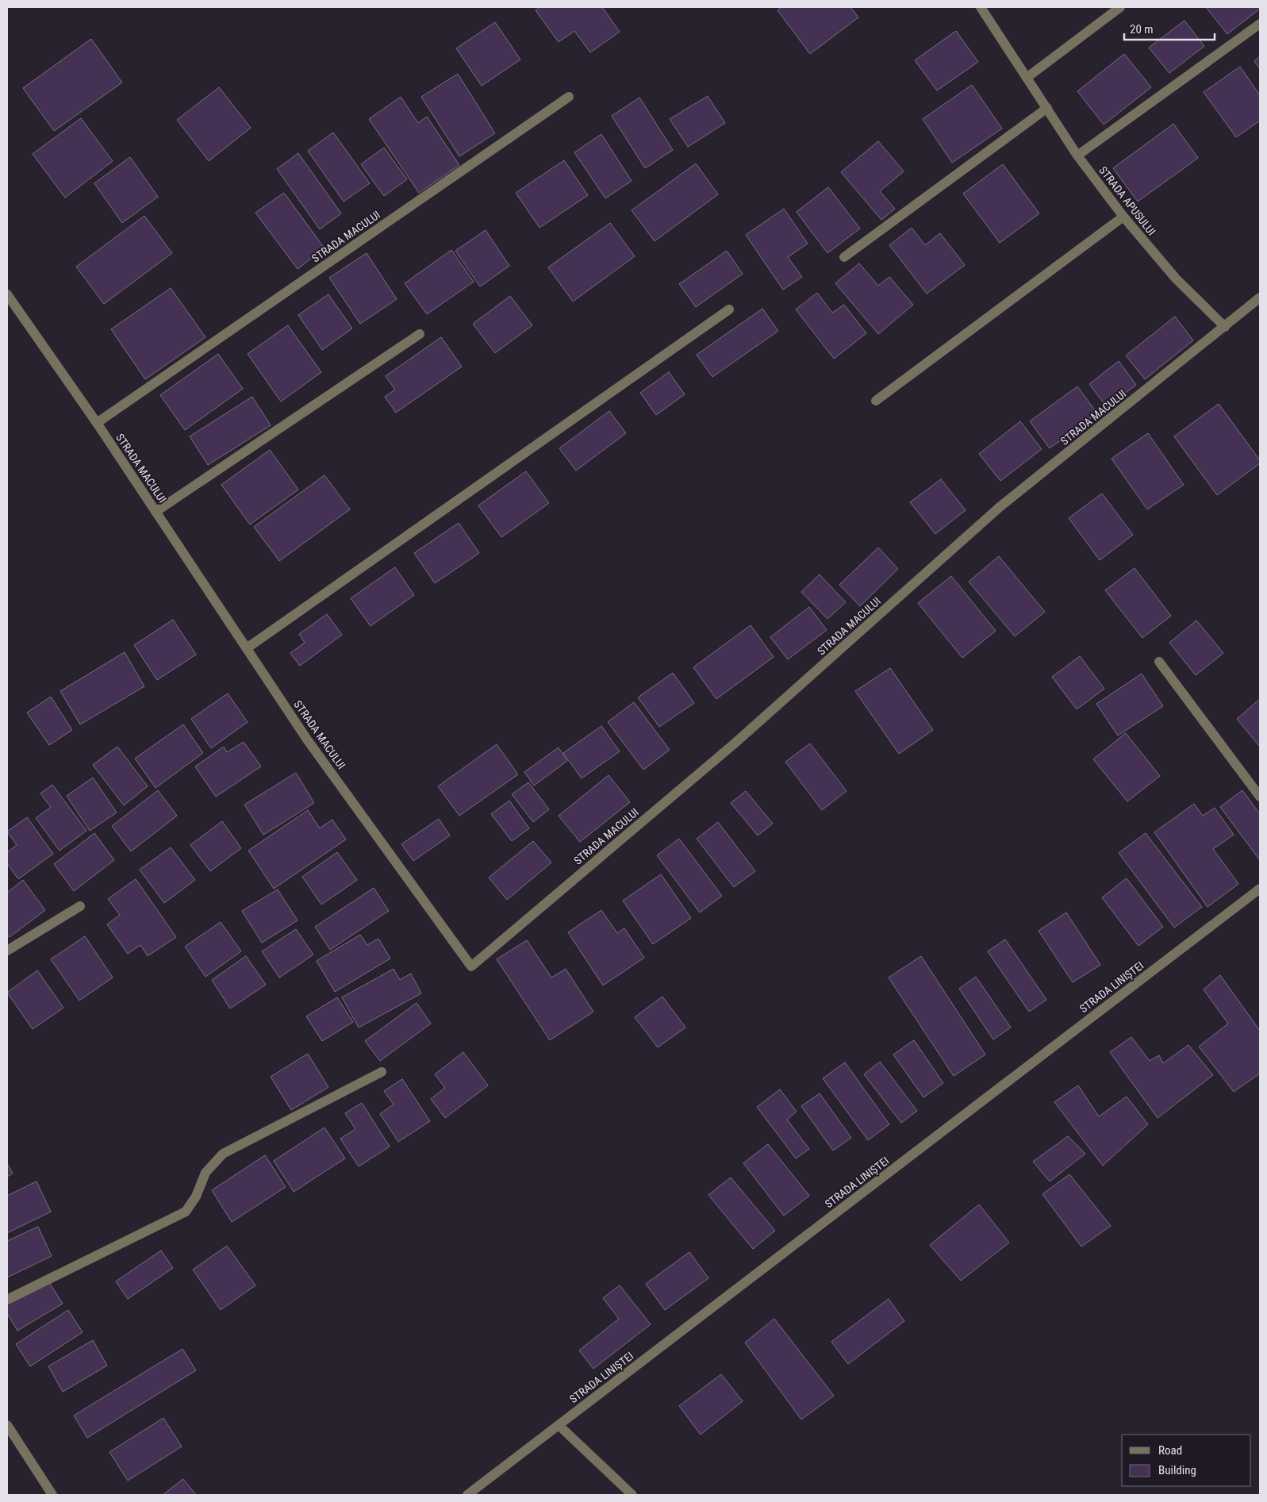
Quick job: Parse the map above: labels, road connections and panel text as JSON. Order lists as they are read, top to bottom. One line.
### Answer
{"streets":{"street":["STRADA APUSULUI","STRADA MACULUI","STRADA LINIȘTEI"]},"crossings":[["STRADA APUSULUI","STRADA MACULUI"]],"legend":["Road","Building"],"scale_bar":"20 m"}
